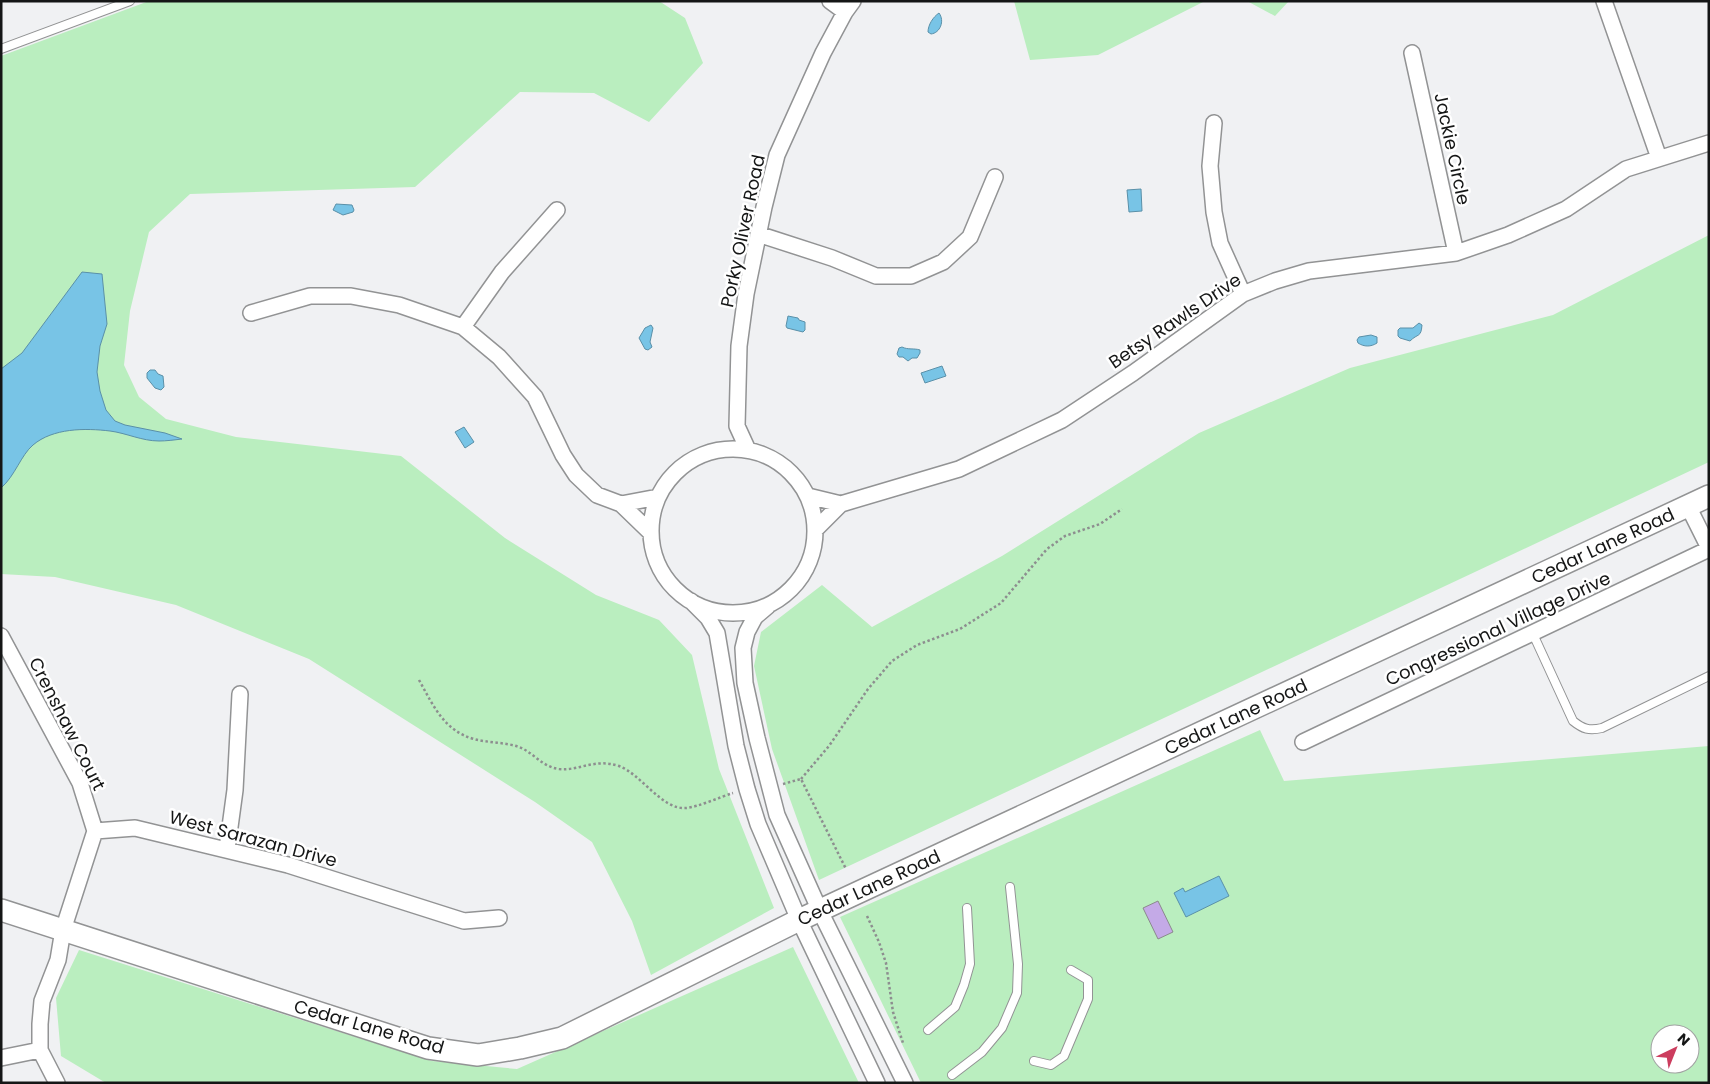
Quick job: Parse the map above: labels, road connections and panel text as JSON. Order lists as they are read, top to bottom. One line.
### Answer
{"streets":{"street":["Jackie Circle","Porky Oliver Road","Betsy Rawls Drive","Cedar Lane Road","Congressional Village Drive","Crenshaw Court","West Sarazan Drive"]},"crossings":[["Jackie Circle","Betsy Rawls Drive"],["Porky Oliver Road","Betsy Rawls Drive"],["Crenshaw Court","West Sarazan Drive"]],"north":"top right"}
